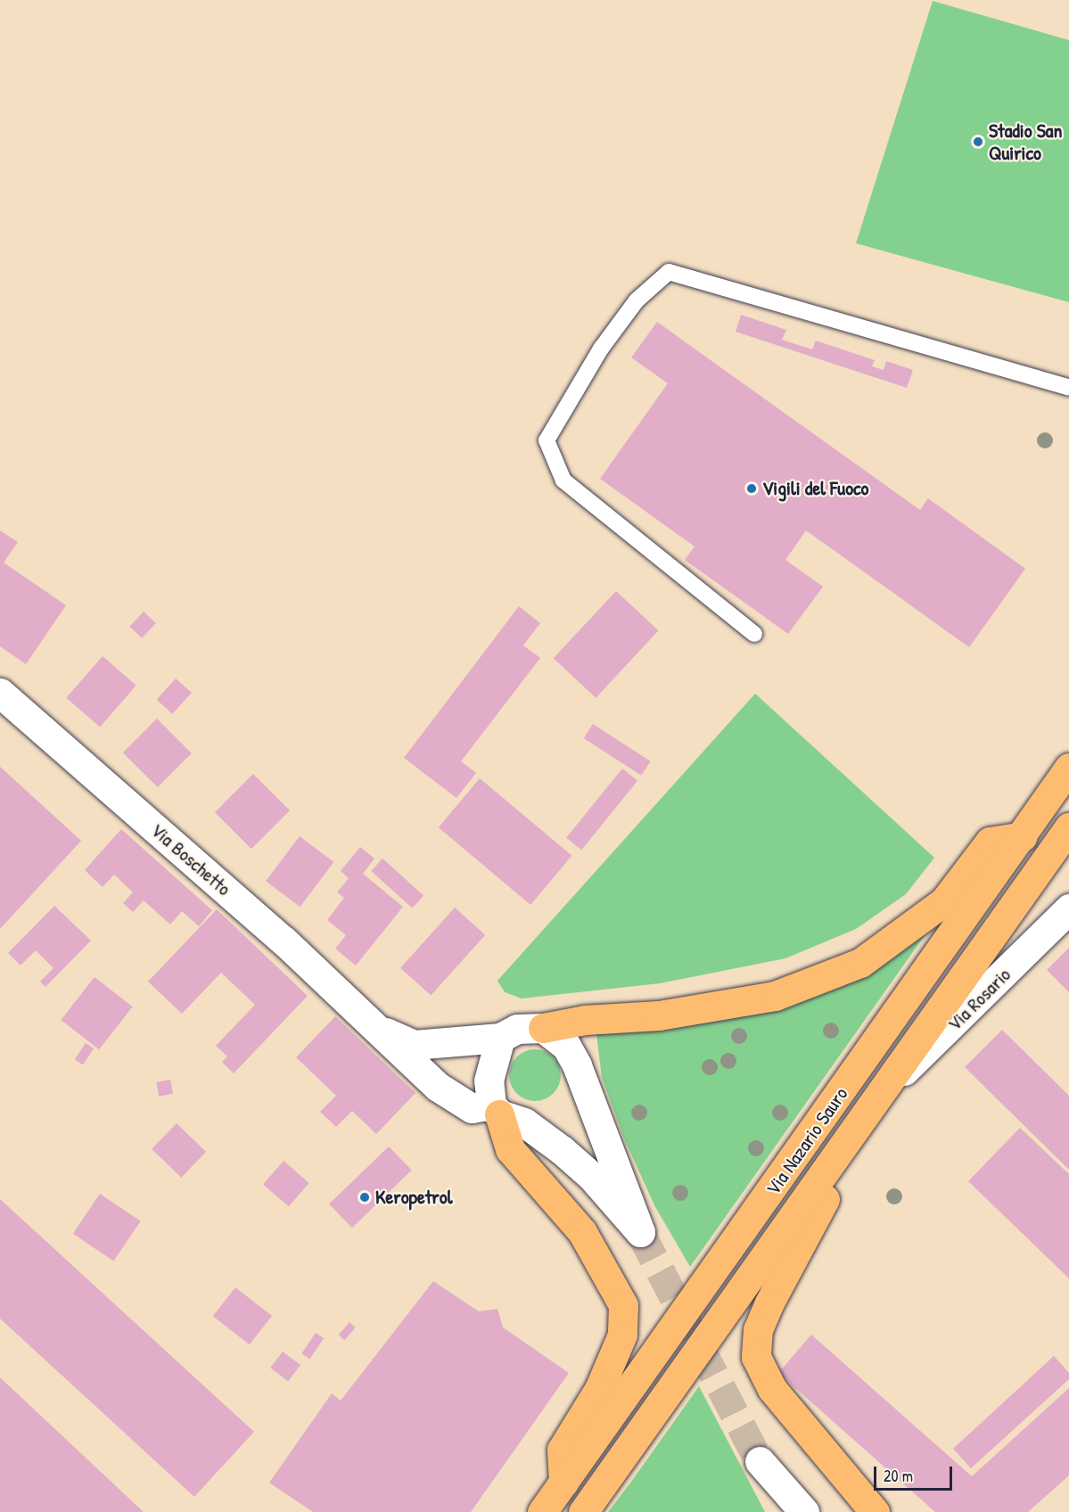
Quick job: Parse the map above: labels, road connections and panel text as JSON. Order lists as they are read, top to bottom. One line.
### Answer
{"streets":{"highway":["Via Nazario Sauro"],"street":["Via Boschetto","Via Rosario"]},"crossings":[["Via Rosario","Via Nazario Sauro"]],"places":["Stadio San Quirico","Vigili del Fuoco","Keropetrol"],"scale_bar":"20 m"}
